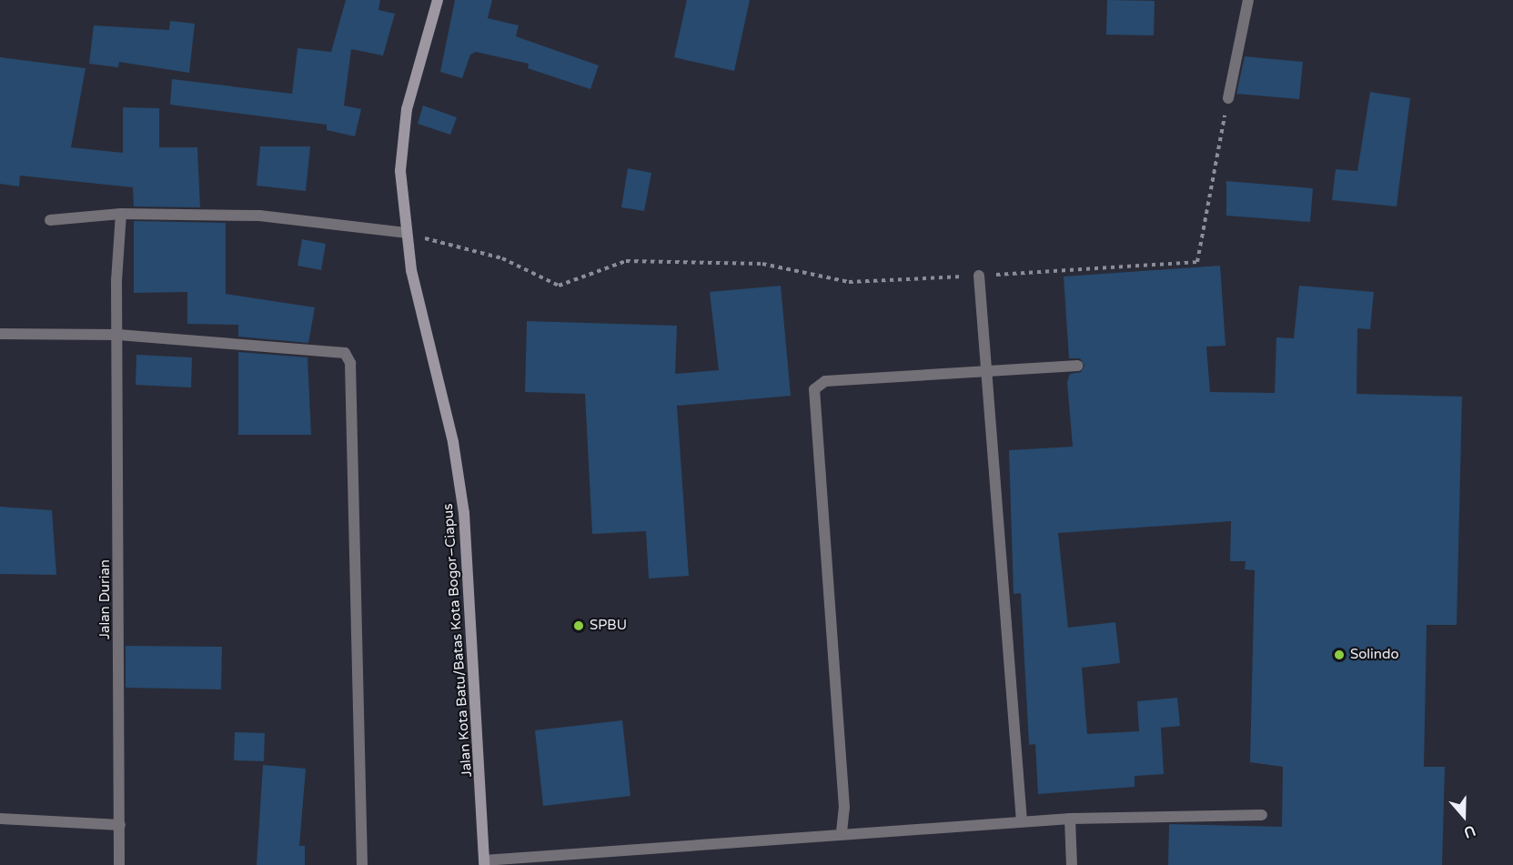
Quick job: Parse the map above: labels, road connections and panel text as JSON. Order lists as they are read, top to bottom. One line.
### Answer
{"streets":{"main road":["Jalan Kota Batu/Batas Kota Bogor–Ciapus"],"street":["Jalan Durian"]},"places":["SPBU","Solindo"],"north":"bottom"}
